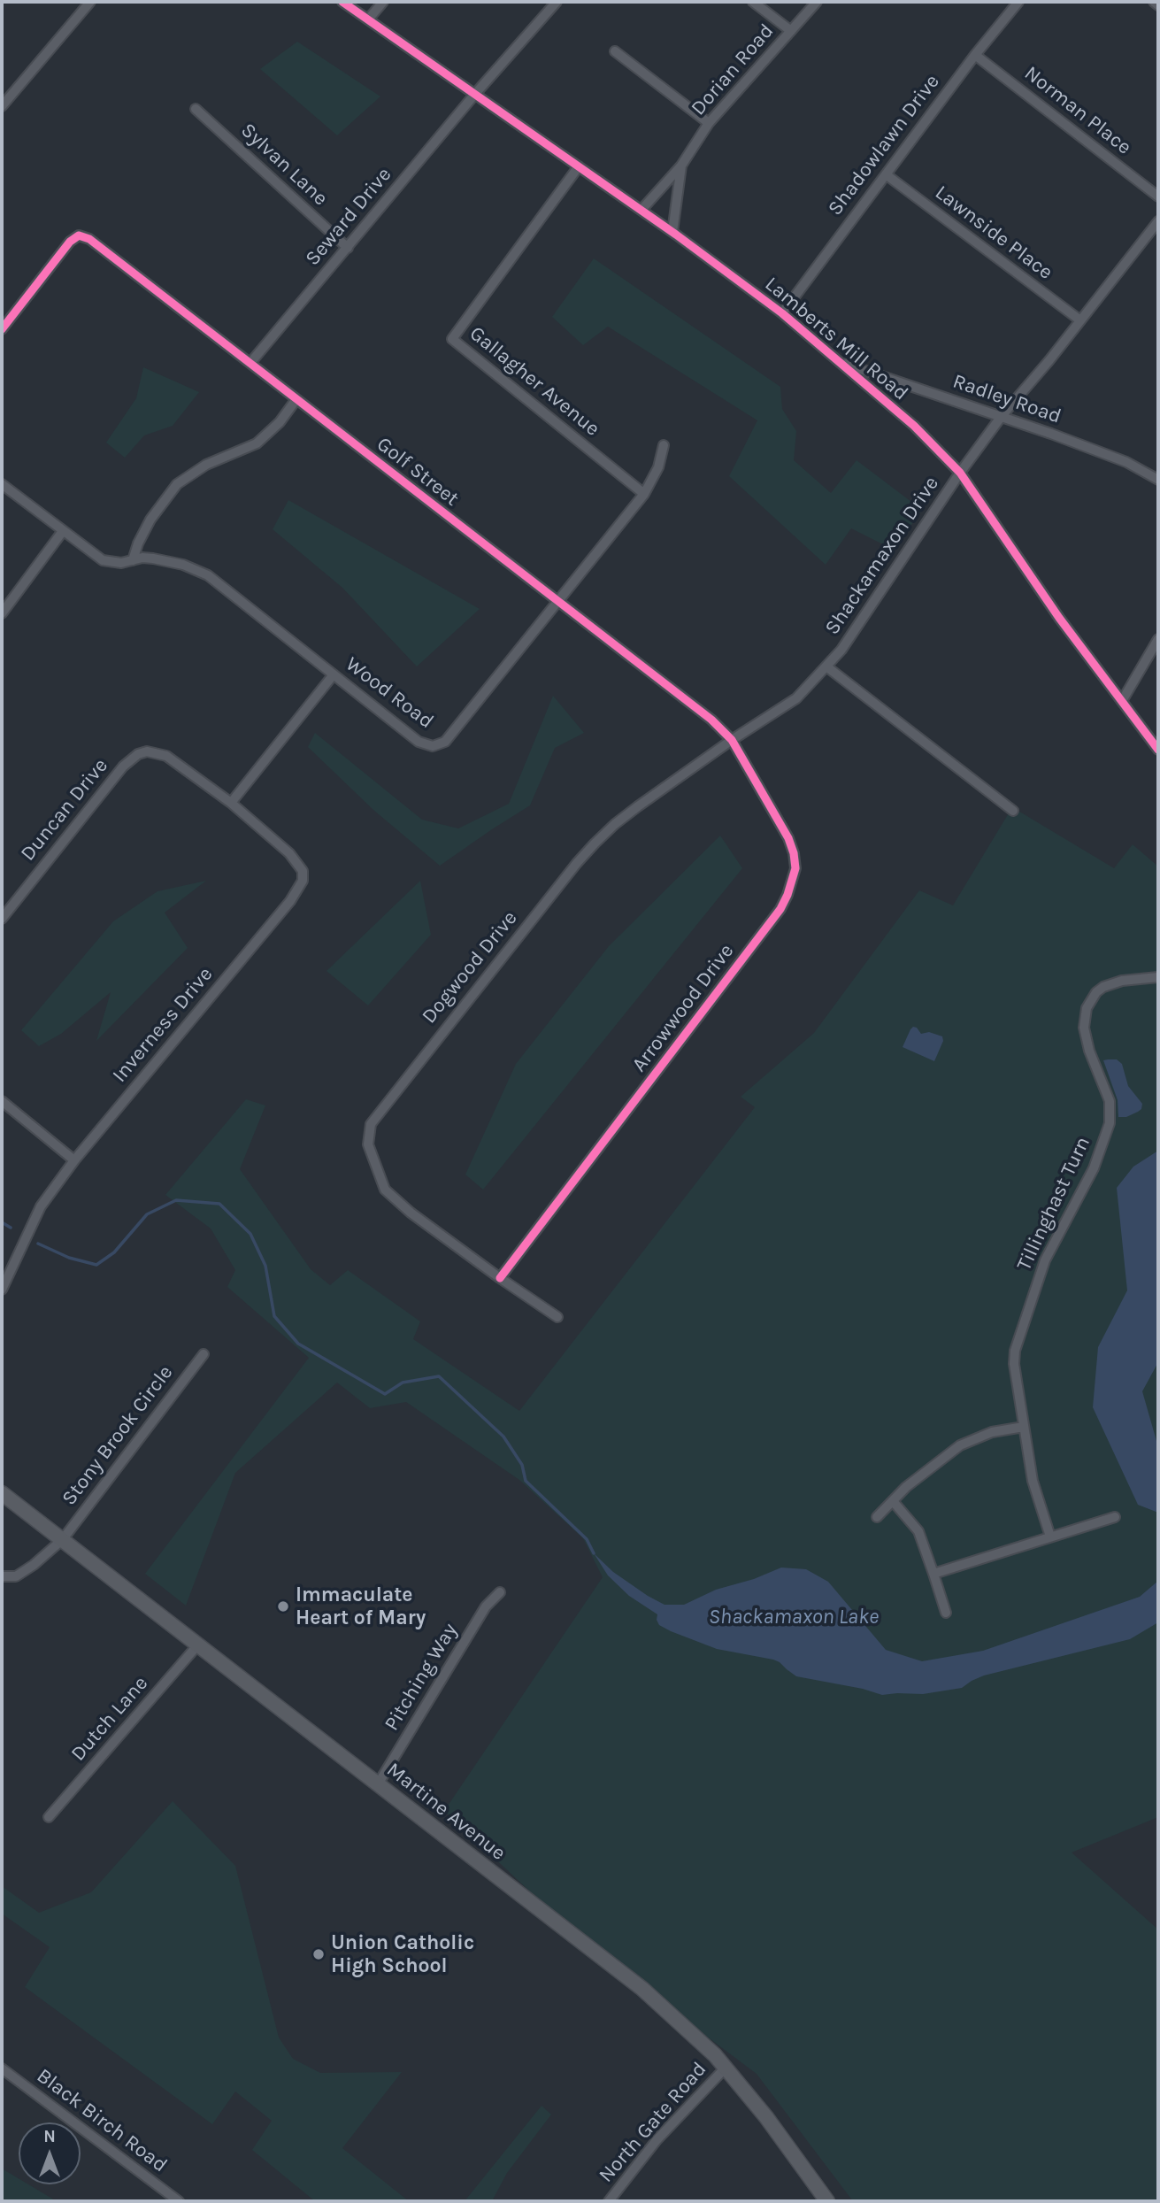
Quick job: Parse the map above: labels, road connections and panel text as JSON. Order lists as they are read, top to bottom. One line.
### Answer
{"streets":{"main road":["Martine Avenue"],"street":["Dorian Road","Norman Place","Shadowlawn Drive","Sylvan Lane","Seward Drive","Lawnside Place","Lamberts Mill Road","Gallagher Avenue","Radley Road","Golf Street","Shackamaxon Drive","Wood Road","Duncan Drive","Dogwood Drive","Arrowwood Drive","Inverness Drive","Tillinghast Turn","Stony Brook Circle","Pitching Way","Dutch Lane","Black Birch Road","North Gate Road"]},"crossings":[["Dorian Road","Lamberts Mill Road"],["Norman Place","Shadowlawn Drive"],["Shadowlawn Drive","Lawnside Place"],["Shadowlawn Drive","Lamberts Mill Road"],["Sylvan Lane","Seward Drive"],["Seward Drive","Lamberts Mill Road"],["Seward Drive","Golf Street"],["Lawnside Place","Shackamaxon Drive"],["Lamberts Mill Road","Gallagher Avenue"],["Lamberts Mill Road","Radley Road"],["Lamberts Mill Road","Shackamaxon Drive"],["Gallagher Avenue","Wood Road"],["Radley Road","Shackamaxon Drive"],["Golf Street","Wood Road"],["Golf Street","Dogwood Drive"],["Golf Street","Arrowwood Drive"],["Shackamaxon Drive","Dogwood Drive"],["Duncan Drive","Inverness Drive"],["Dogwood Drive","Arrowwood Drive"],["Stony Brook Circle","Martine Avenue"],["Pitching Way","Martine Avenue"],["Dutch Lane","Martine Avenue"],["Martine Avenue","North Gate Road"]],"water":["Shackamaxon Lake"],"places":["Immaculate Heart of Mary","Union Catholic High School"],"north":"top"}
